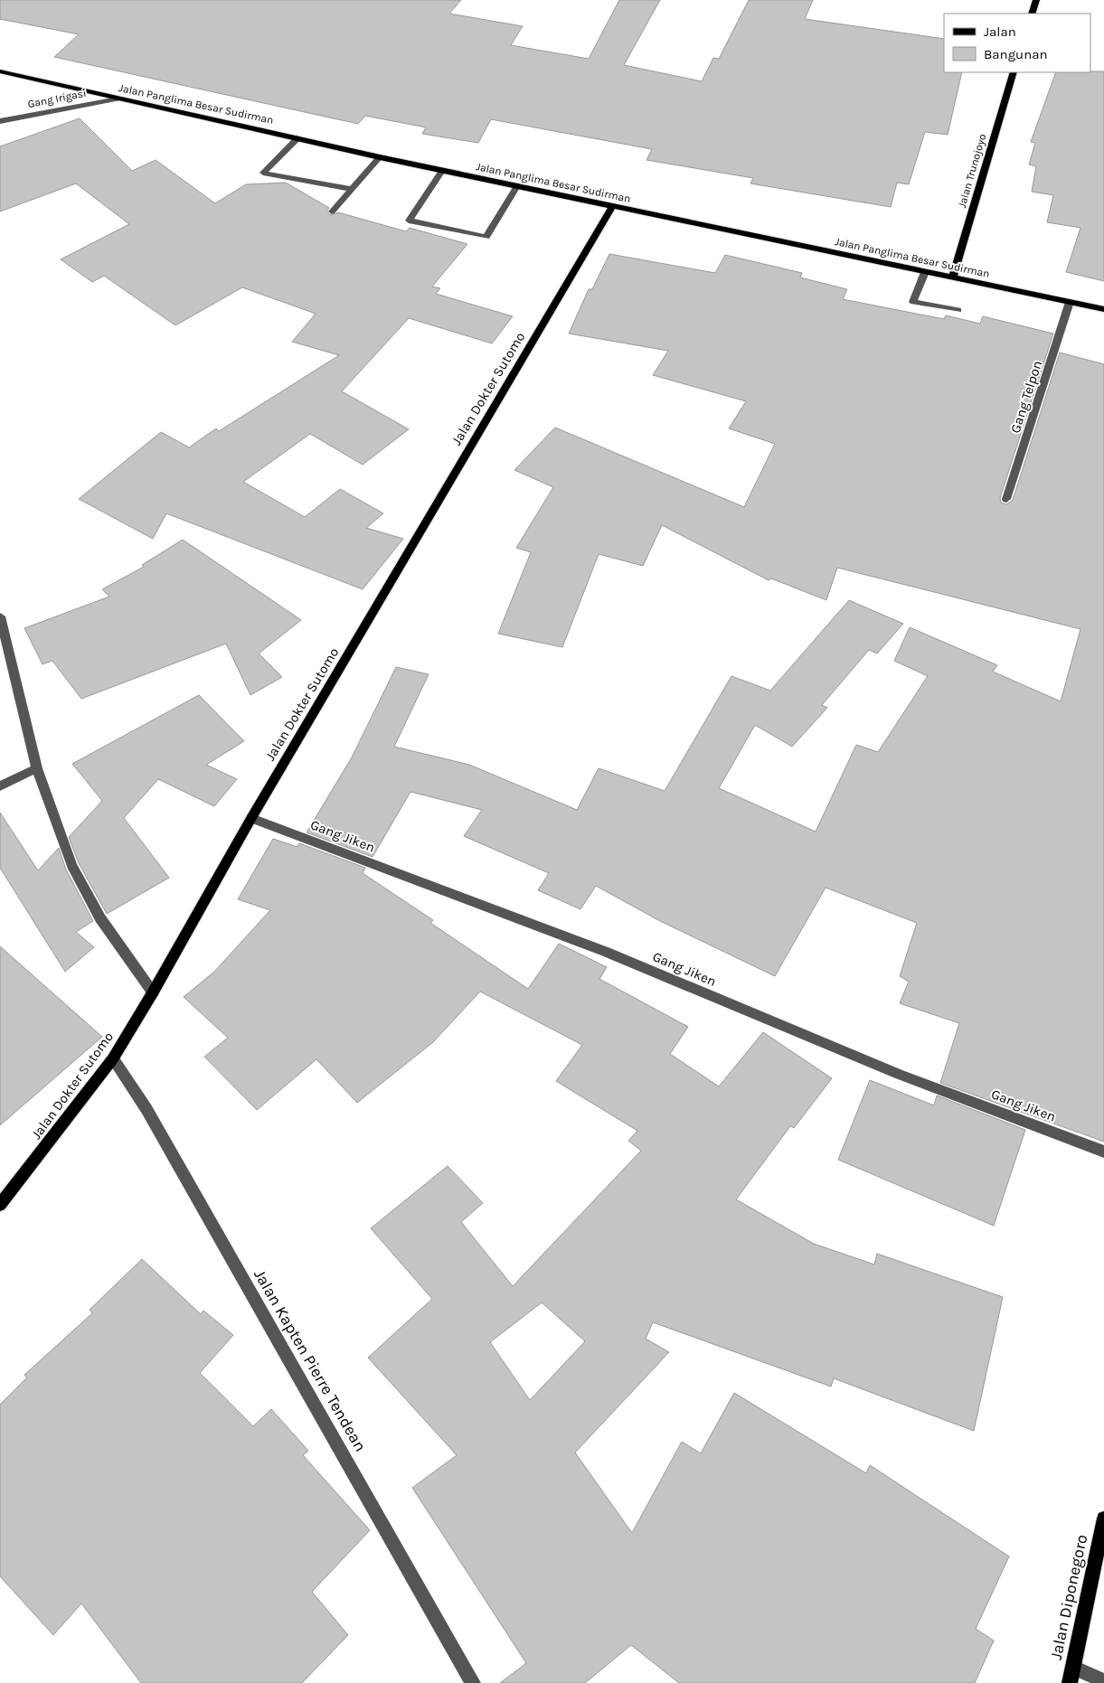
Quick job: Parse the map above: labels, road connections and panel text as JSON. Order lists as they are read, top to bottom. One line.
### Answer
{"streets":{"main road":["Jalan Panglima Besar Sudirman","Jalan Trunojoyo","Jalan Dokter Sutomo","Jalan Diponegoro"],"street":["Gang Irigasi","Gang Telpon","Gang Jiken","Jalan Kapten Pierre Tendean"]},"crossings":[["Gang Irigasi","Jalan Panglima Besar Sudirman"],["Jalan Panglima Besar Sudirman","Jalan Trunojoyo"],["Jalan Panglima Besar Sudirman","Jalan Dokter Sutomo"],["Jalan Panglima Besar Sudirman","Gang Telpon"],["Jalan Dokter Sutomo","Gang Jiken"],["Jalan Dokter Sutomo","Jalan Kapten Pierre Tendean"]],"legend":["Jalan","Bangunan"]}
